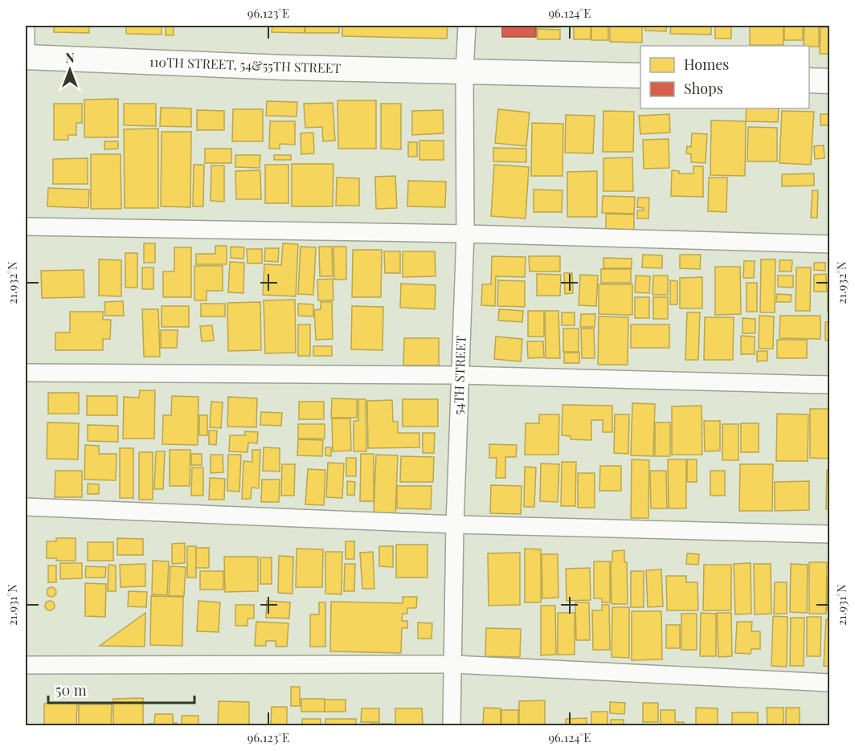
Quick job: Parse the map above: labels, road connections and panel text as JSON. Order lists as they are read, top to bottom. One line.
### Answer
{"streets":{"main road":["110TH STREET, 54&55TH STREET"],"street":["54TH STREET"]},"crossings":[["110TH STREET, 54&55TH STREET","54TH STREET"]],"legend":["Homes","Shops"],"scale_bar":"50 m","north":"top","coordinates":["96.123°E","96.124°E","21.932°N","21.931°N"]}
